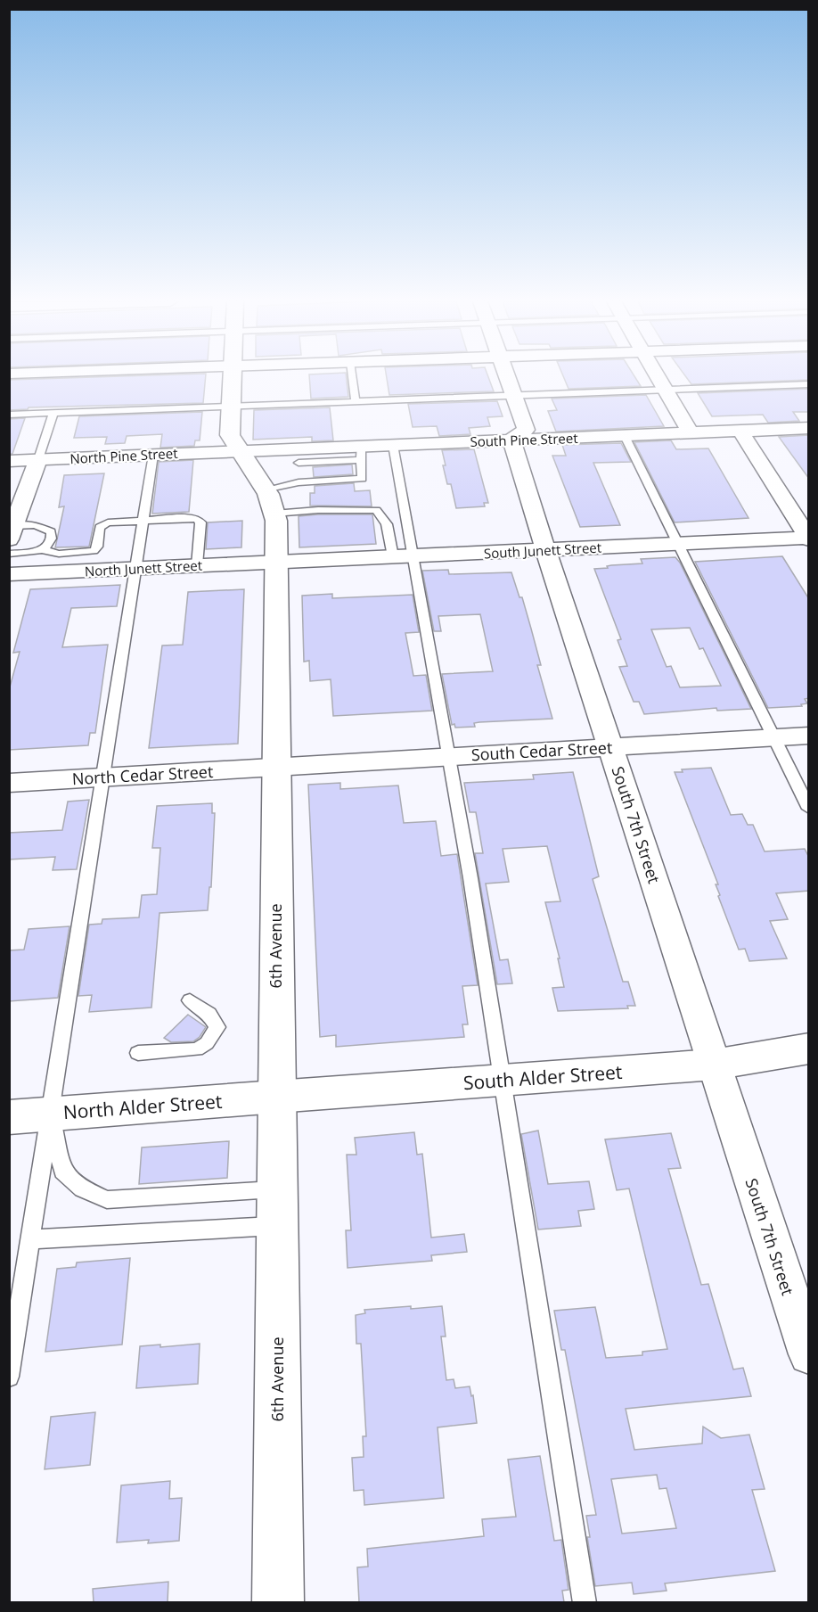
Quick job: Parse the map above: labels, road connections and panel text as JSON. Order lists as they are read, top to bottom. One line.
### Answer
{"streets":{"main road":["6th Avenue","South Alder Street","North Alder Street"],"street":["South Pine Street","North Pine Street","South Junett Street","North Junett Street","South Cedar Street","North Cedar Street","South 7th Street"]},"crossings":[["South Pine Street","North Pine Street"],["South Pine Street","South 7th Street"],["South Junett Street","North Junett Street"],["South Junett Street","South 7th Street"],["South Junett Street","6th Avenue"],["North Junett Street","6th Avenue"],["South Cedar Street","North Cedar Street"],["South Cedar Street","South 7th Street"],["South Cedar Street","6th Avenue"],["North Cedar Street","6th Avenue"],["South 7th Street","South Alder Street"],["6th Avenue","South Alder Street"],["6th Avenue","North Alder Street"],["South Alder Street","North Alder Street"]]}
